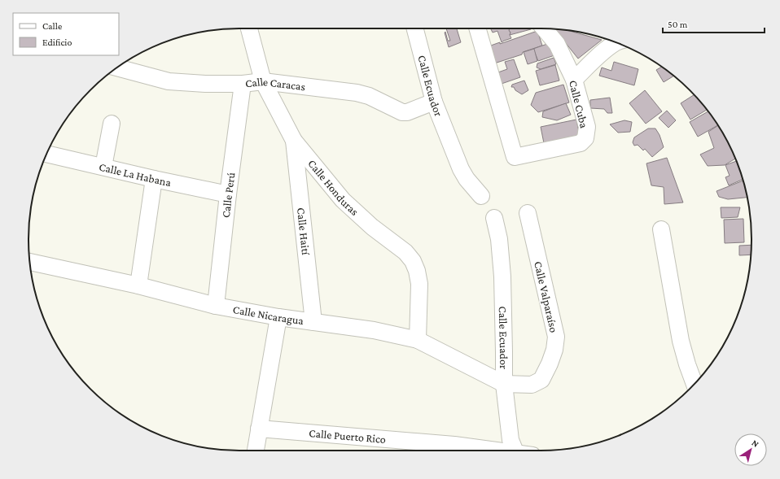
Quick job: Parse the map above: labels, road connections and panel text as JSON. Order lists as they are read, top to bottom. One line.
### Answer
{"streets":{"street":["Calle Caracas","Calle Ecuador","Calle Cuba","Calle La Habana","Calle Honduras","Calle Perú","Calle Haití","Calle Valparaíso","Calle Nicaragua","Calle Puerto Rico"]},"crossings":[["Calle Caracas","Calle Ecuador"],["Calle Caracas","Calle Honduras"],["Calle Caracas","Calle Perú"],["Calle Ecuador","Calle Valparaíso"],["Calle Ecuador","Calle Nicaragua"],["Calle La Habana","Calle Perú"],["Calle Honduras","Calle Haití"],["Calle Honduras","Calle Nicaragua"],["Calle Perú","Calle Nicaragua"],["Calle Haití","Calle Nicaragua"],["Calle Valparaíso","Calle Nicaragua"]],"legend":["Calle","Edificio"],"scale_bar":"50 m","north":"top right"}
